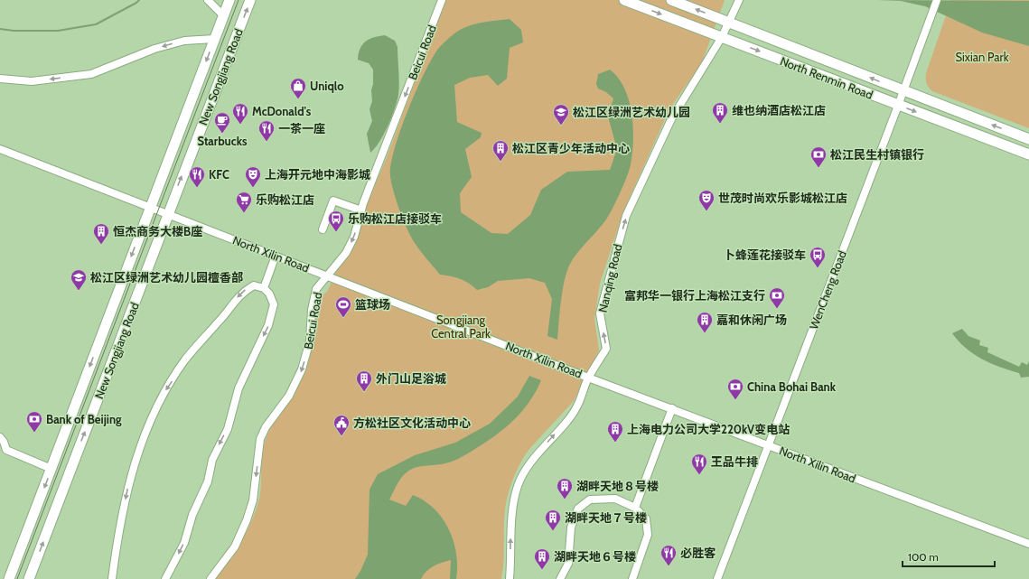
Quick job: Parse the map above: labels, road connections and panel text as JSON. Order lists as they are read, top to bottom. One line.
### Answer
{"streets":{"main road":["New Songjiang Road","North Renmin Road"],"street":["Beicui Road","North Xilin Road","Nanqing Road","WenCheng Road"]},"crossings":[["Beicui Road","North Xilin Road"],["New Songjiang Road","North Xilin Road"],["North Renmin Road","Nanqing Road"],["North Renmin Road","WenCheng Road"],["North Xilin Road","Nanqing Road"],["North Xilin Road","WenCheng Road"]],"one_way":["Nanqing Road"],"parks":["Sixian Park","Songjiang Central Park"],"places":{"shop":["Uniqlo"],"building":["维也纳酒店松江店","松江区青少年活动中心","恒杰商务大楼B座","嘉和休闲广场","外门山足浴城","上海电力公司大学220kV变电站","湖畔天地８号楼","湖畔天地７号楼","湖畔天地６号楼"],"restaurant":["McDonald's","一茶一座","KFC","王品牛排","必胜客"],"school or university":["松江区绿洲艺术幼儿园","松江区绿洲艺术幼儿园檀香部"],"cafe":["Starbucks"],"bank":["松江民生村镇银行","富邦华一银行上海松江支行","China Bohai Bank","Bank of Beijing"],"theatre":["上海开元地中海影城","世茂时尚欢乐影城松江店"],"supermarket":["乐购松江店"],"bus stop":["乐购松江店接驳车","卜蜂莲花接驳车"],"sports":["篮球场"],"public building":["方松社区文化活动中心"]},"scale_bar":"100 m"}
